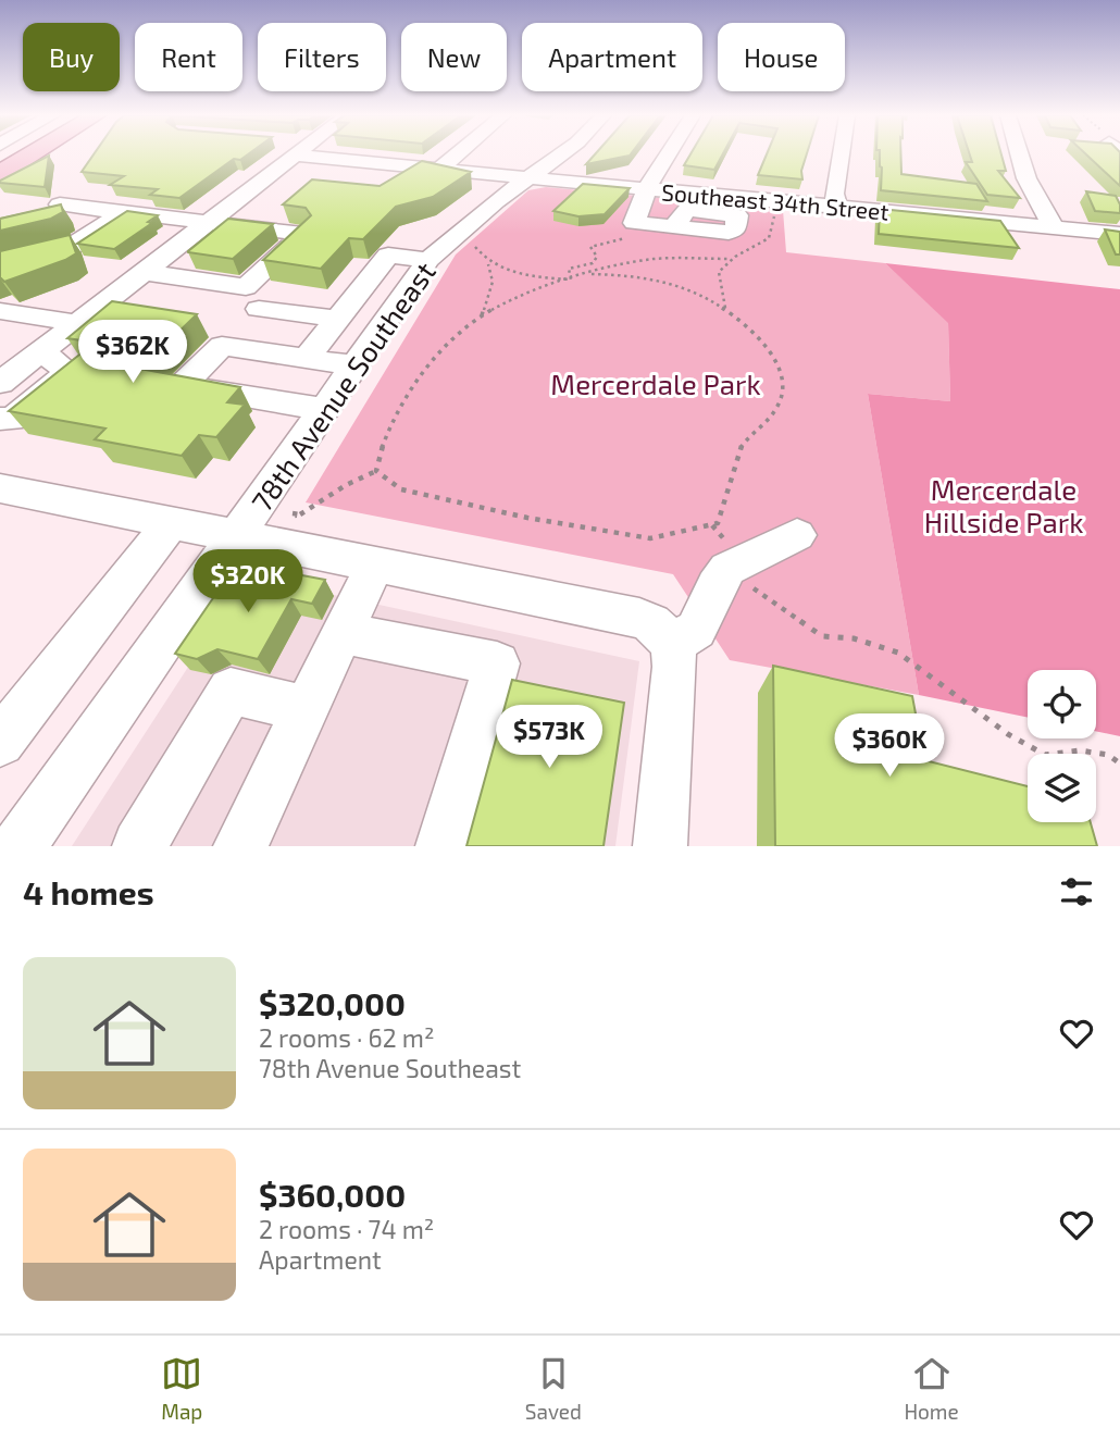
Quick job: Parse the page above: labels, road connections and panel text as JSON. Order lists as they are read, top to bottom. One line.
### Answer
{"streets":{"street":["Southeast 34th Street","78th Avenue Southeast"]},"crossings":[["Southeast 34th Street","78th Avenue Southeast"]],"parks":["Mercerdale Park","Mercerdale Hillside Park"],"page":{"chip":["Buy","Rent","Filters","New","Apartment","House"],"price":["$362K","$320K","$573K","$360K"],"heading":"4 homes","list":[{"name":"$320,000","note":"2 rooms · 62 m² · 78th Avenue Southeast"},{"name":"$360,000","note":"2 rooms · 74 m² · Apartment"}],"tabs":["Map","Saved","Home"]}}
